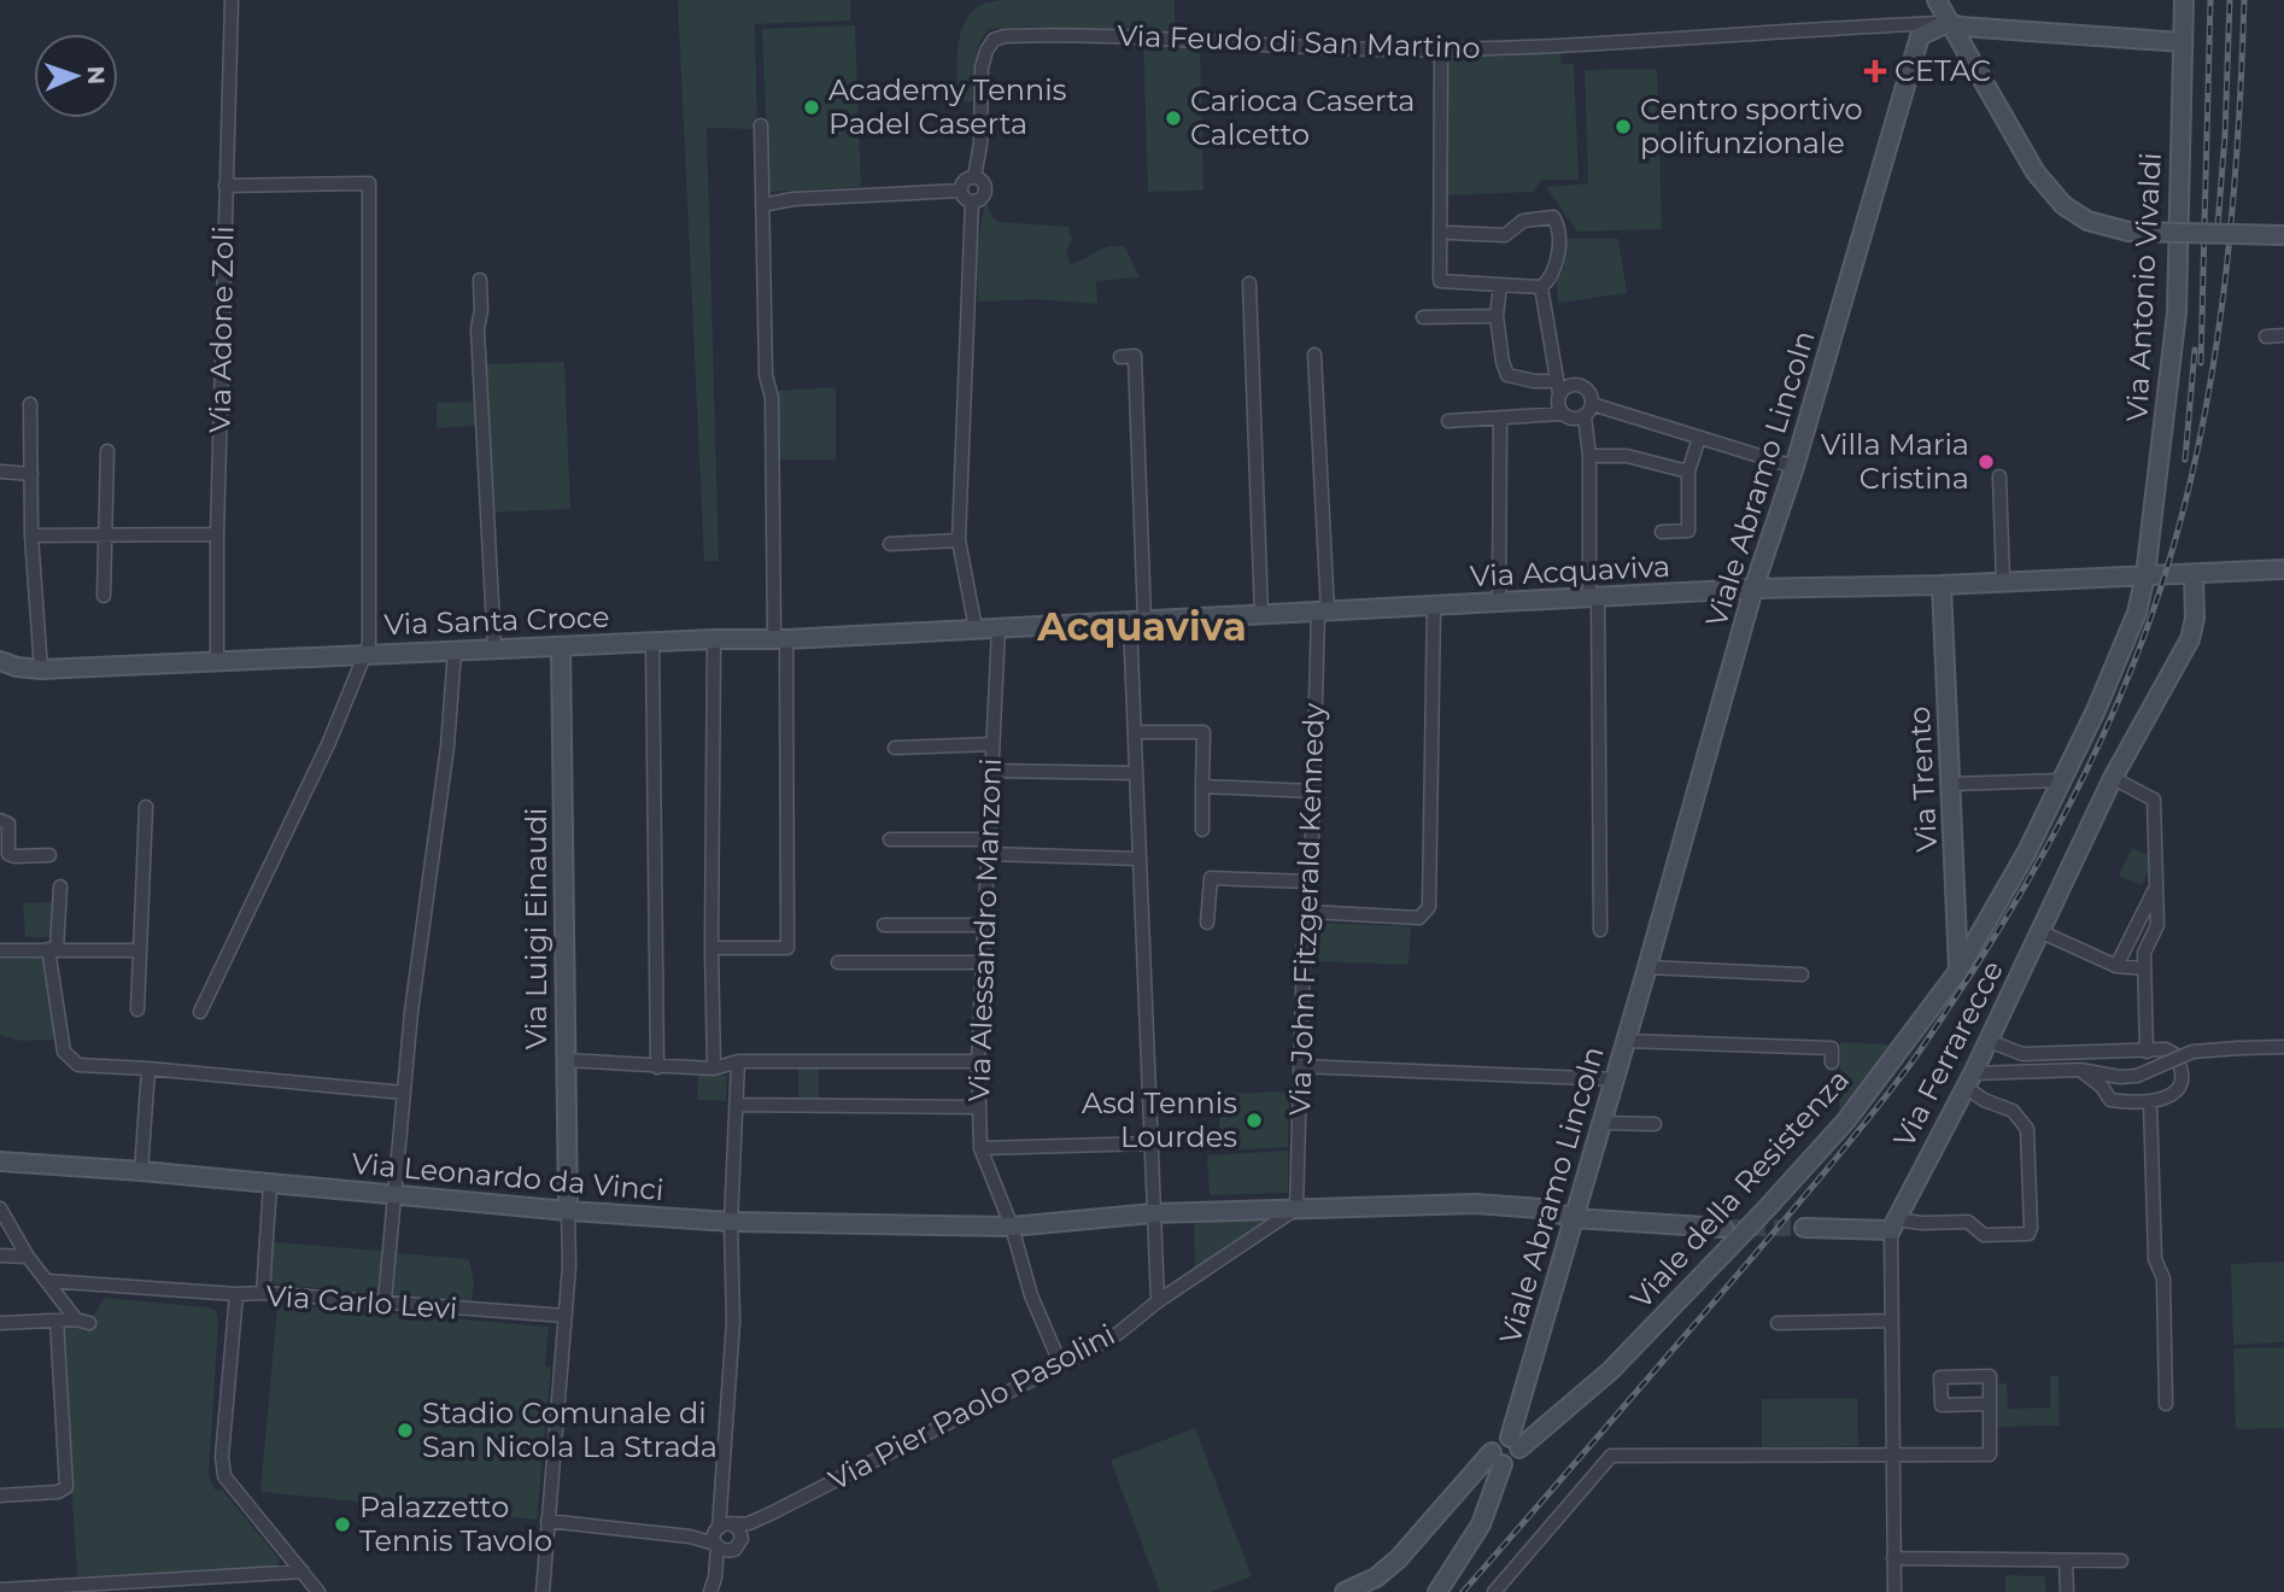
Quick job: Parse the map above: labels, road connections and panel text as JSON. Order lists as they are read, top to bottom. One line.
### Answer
{"streets":{"street":["Via Feudo di San Martino","Via Antonio Vivaldi","Via Adone Zoli","Viale Abramo Lincoln","Via Acquaviva","Via Santa Croce","Via Trento","Via John Fitzgerald Kennedy","Via Luigi Einaudi","Via Alessandro Manzoni","Via Ferrarecce","Via Leonardo da Vinci","Viale della Resistenza","Via Carlo Levi","Via Pier Paolo Pasolini"]},"crossings":[["Via Feudo di San Martino","Viale Abramo Lincoln"],["Via Antonio Vivaldi","Via Acquaviva"],["Via Antonio Vivaldi","Viale della Resistenza"],["Via Adone Zoli","Via Santa Croce"],["Viale Abramo Lincoln","Via Acquaviva"],["Viale Abramo Lincoln","Via Leonardo da Vinci"],["Viale Abramo Lincoln","Viale della Resistenza"],["Via Acquaviva","Via Santa Croce"],["Via Acquaviva","Via Trento"],["Via Acquaviva","Via John Fitzgerald Kennedy"],["Via Acquaviva","Via Alessandro Manzoni"],["Via Acquaviva","Via Ferrarecce"],["Via Acquaviva","Viale della Resistenza"],["Via Santa Croce","Via Luigi Einaudi"],["Via Santa Croce","Via Alessandro Manzoni"],["Via Trento","Viale della Resistenza"],["Via John Fitzgerald Kennedy","Via Leonardo da Vinci"],["Via John Fitzgerald Kennedy","Via Pier Paolo Pasolini"],["Via Luigi Einaudi","Via Leonardo da Vinci"],["Via Alessandro Manzoni","Via Leonardo da Vinci"],["Via Alessandro Manzoni","Via Pier Paolo Pasolini"],["Via Leonardo da Vinci","Via Pier Paolo Pasolini"]],"districts":["Acquaviva"],"places":{"health":["CETAC"],"other":["Academy Tennis Padel Caserta","Carioca Caserta Calcetto","Centro sportivo polifunzionale","Villa Maria Cristina","Asd Tennis Lourdes","Stadio Comunale di San Nicola La Strada","Palazzetto Tennis Tavolo"]},"north":"right"}
